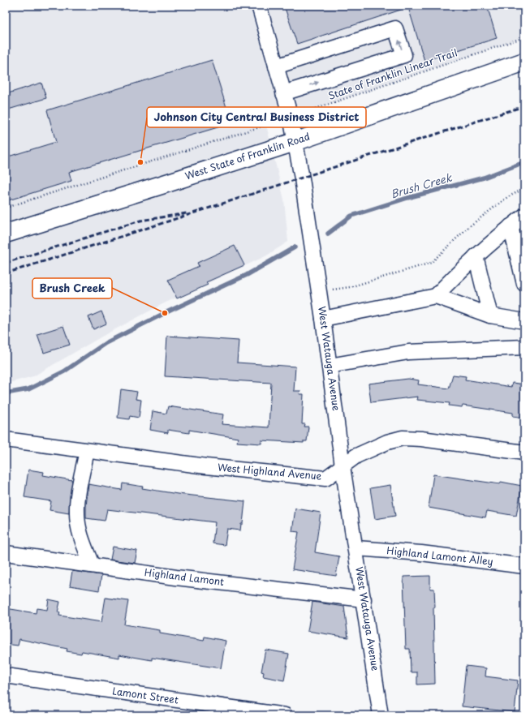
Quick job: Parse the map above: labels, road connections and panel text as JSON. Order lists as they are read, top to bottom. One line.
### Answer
{"streets":{"main road":["West State of Franklin Road"],"street":["West Watauga Avenue","West Highland Avenue","Highland Lamont Alley","Highland Lamont","Lamont Street"],"path":["State of Franklin Linear Trail"]},"crossings":[["State of Franklin Linear Trail","West Watauga Avenue"],["West State of Franklin Road","West Watauga Avenue"],["West Watauga Avenue","West Highland Avenue"],["West Watauga Avenue","Highland Lamont Alley"],["West Watauga Avenue","Highland Lamont"]],"water":["Brush Creek"],"places":["Johnson City Central Business District","Brush Creek"]}
